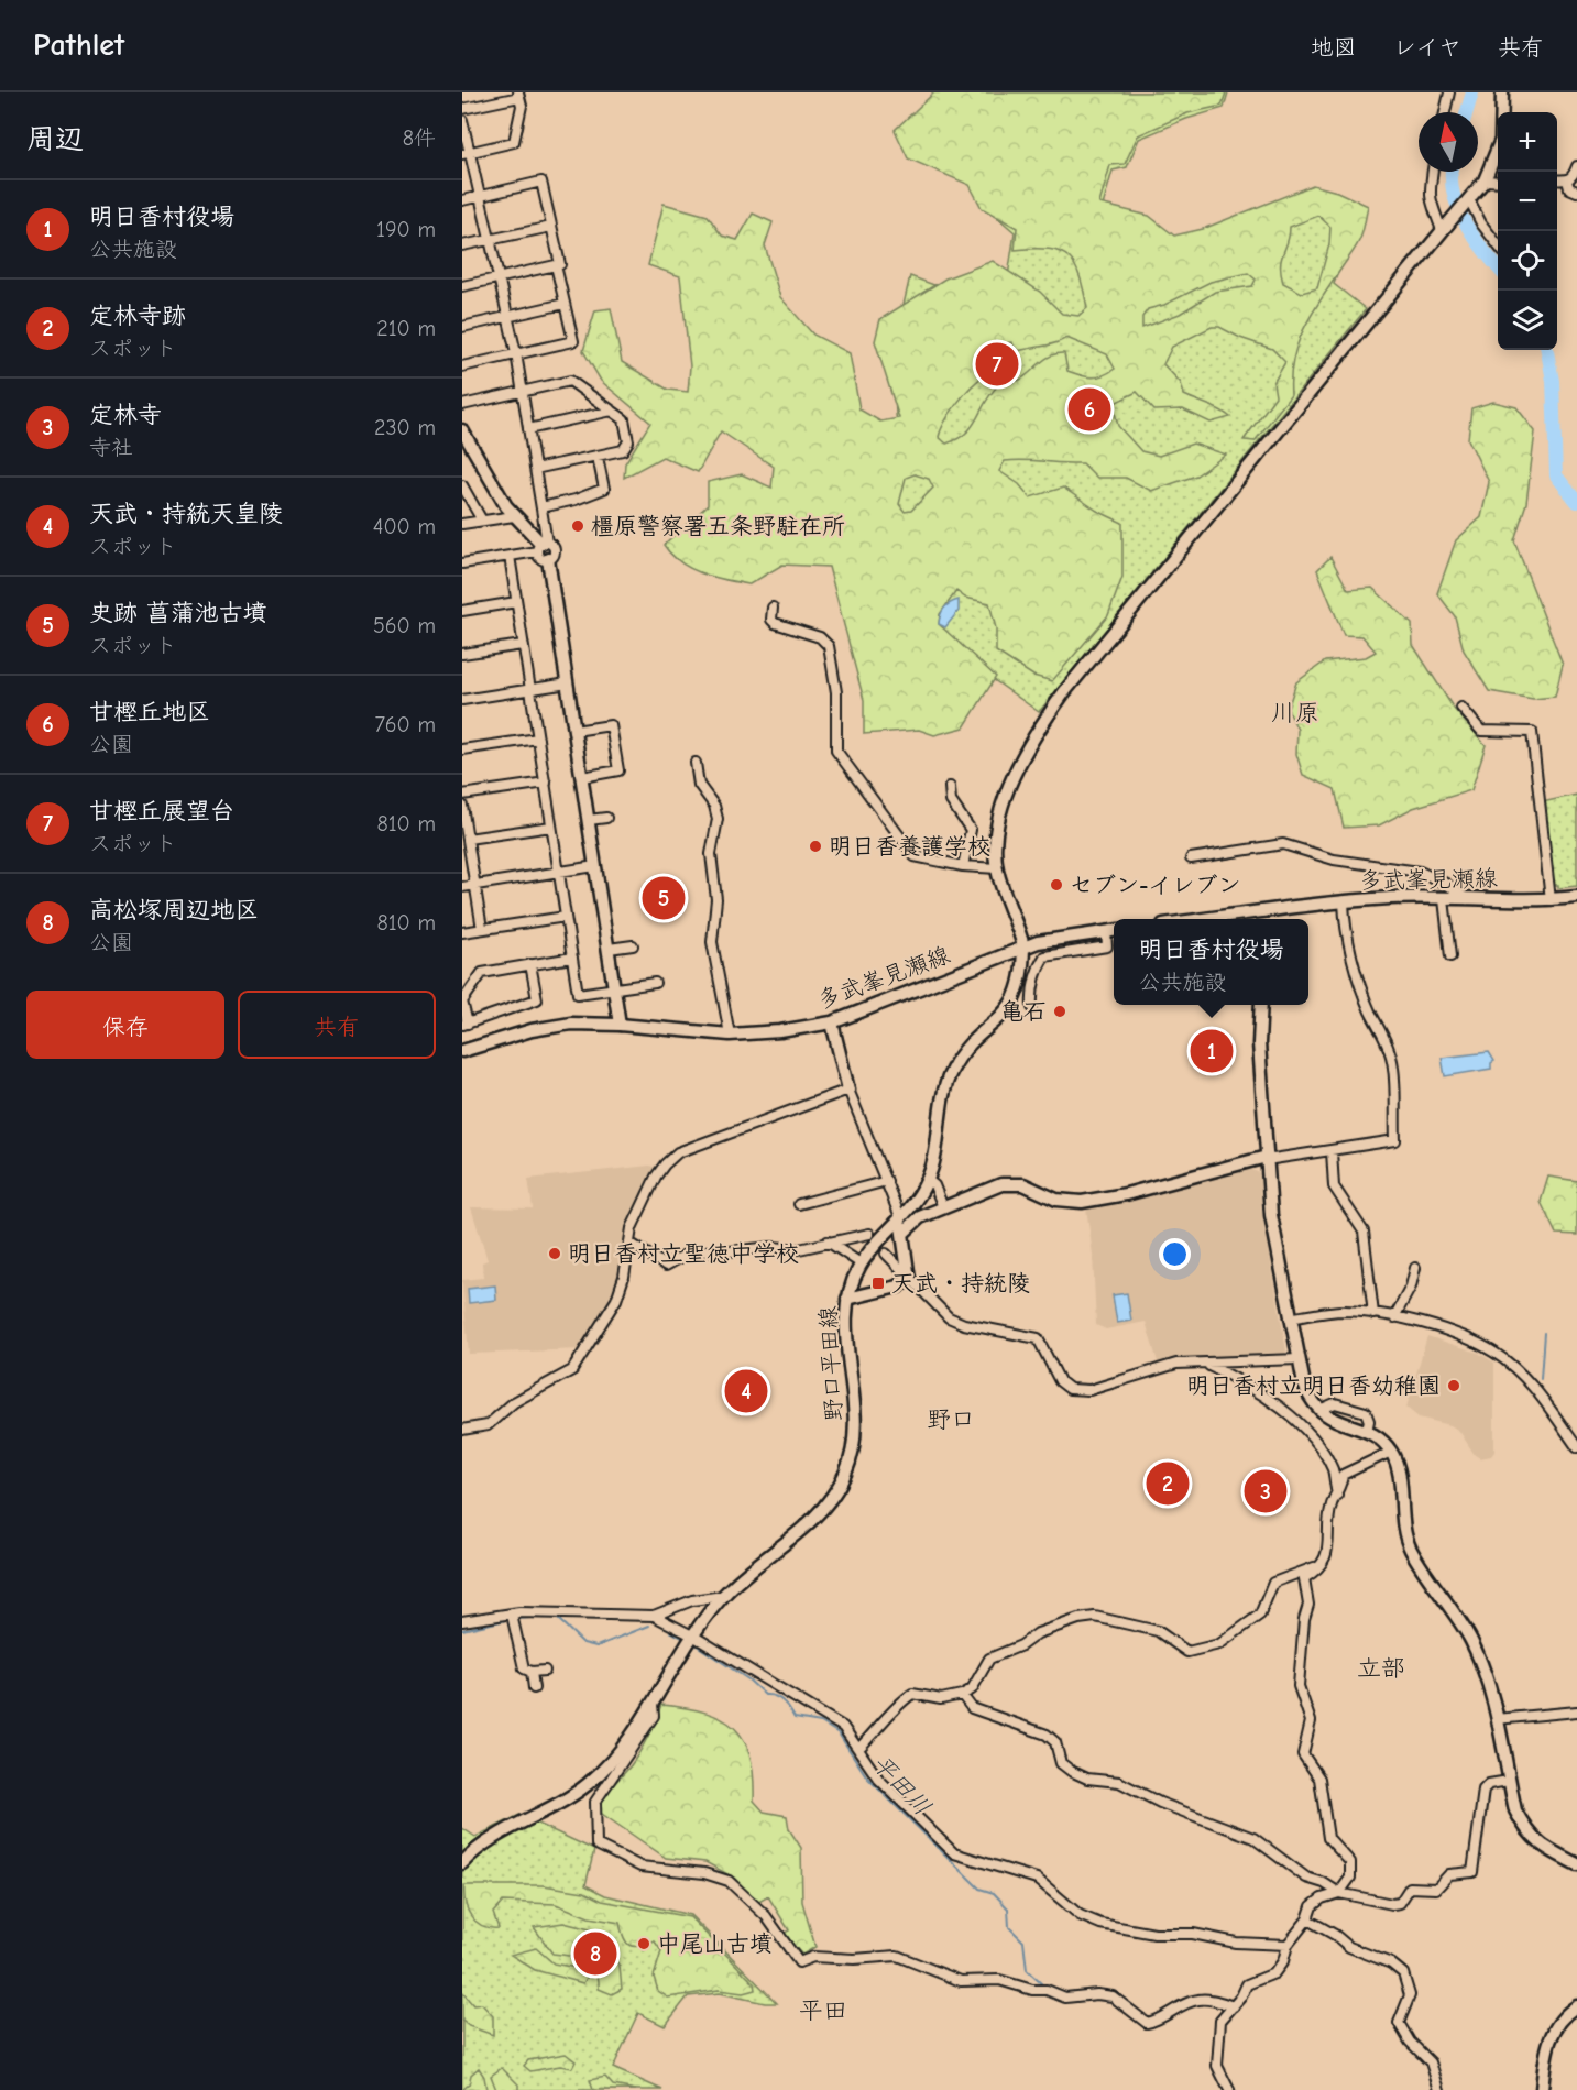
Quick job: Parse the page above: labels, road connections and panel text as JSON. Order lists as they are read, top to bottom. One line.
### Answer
{"streets":{"street":["多武峯見瀬線","野口平田線"]},"crossings":[["多武峯見瀬線","野口平田線"]],"districts":["川原","野口","立部","平田"],"water":["平田川"],"places":{"other":["橿原警察署五条野駐在所","明日香養護学校","セブン-イレブン","亀石","明日香村立聖徳中学校","明日香村立明日香幼稚園","中尾山古墳"],"transit":["天武・持統陵"]},"north":"top","page":{"header":"Pathlet","nav":["地図","レイヤ","共有"],"heading":["周辺","8件"],"map_buttons":["+","−"],"list":[{"mark":"1","name":"明日香村役場","note":"公共施設","value":"190 m"},{"mark":"2","name":"定林寺跡","note":"スポット","value":"210 m"},{"mark":"3","name":"定林寺","note":"寺社","value":"230 m"},{"mark":"4","name":"天武・持統天皇陵","note":"スポット","value":"400 m"},{"mark":"5","name":"史跡 菖蒲池古墳","note":"スポット","value":"560 m"},{"mark":"6","name":"甘樫丘地区","note":"公園","value":"760 m"},{"mark":"7","name":"甘樫丘展望台","note":"スポット","value":"810 m"},{"mark":"8","name":"高松塚周辺地区","note":"公園","value":"810 m"}],"pins":["7","6","5","1","4","2","3","8"],"popup":["明日香村役場","公共施設"],"buttons":["保存","共有"]}}
